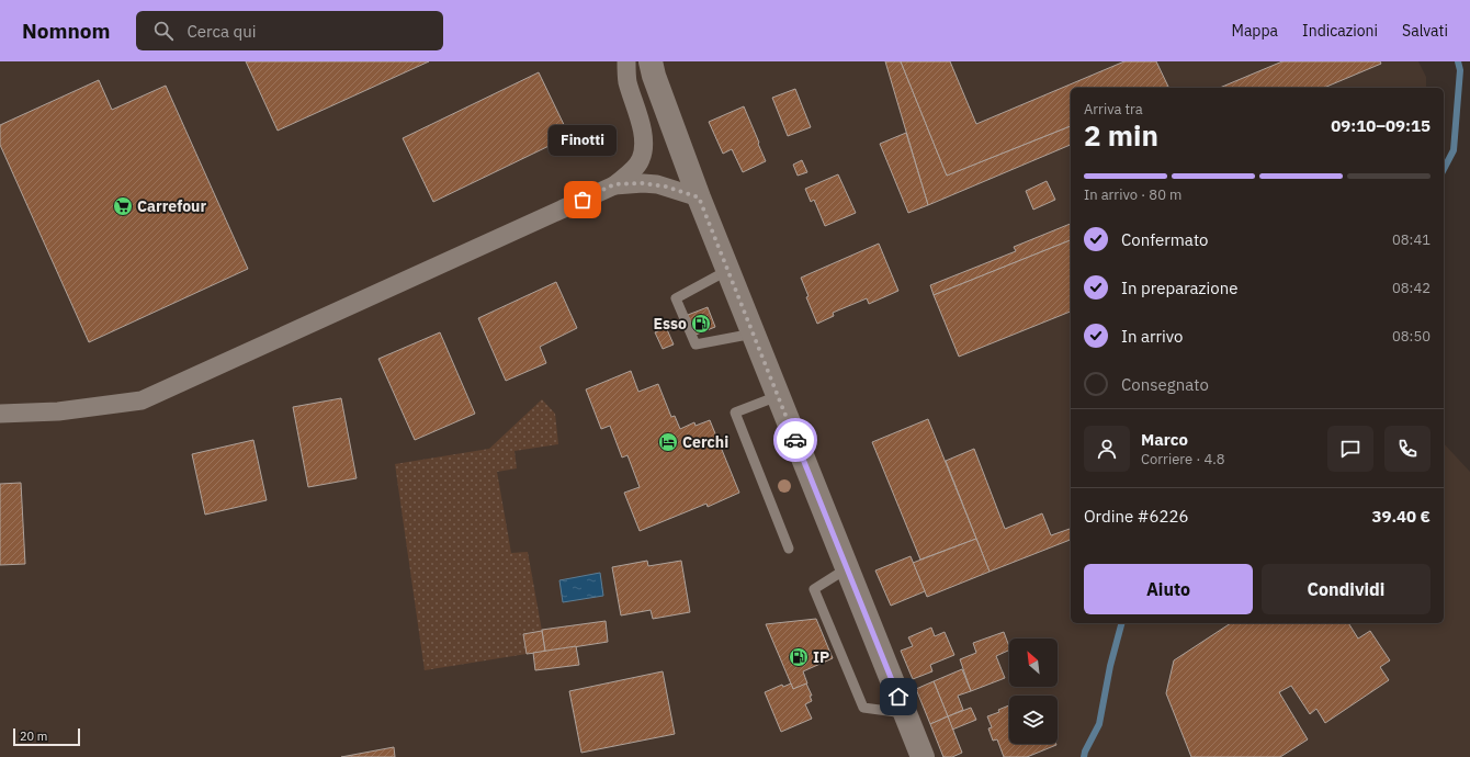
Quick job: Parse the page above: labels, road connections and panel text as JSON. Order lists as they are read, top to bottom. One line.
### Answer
{"places":{"other":["Finotti"],"supermarket":["Carrefour"],"fuel station":["Esso","IP"],"hotel":["Cerchi"]},"scale_bar":"20 m","north":"top left","page":{"header":"Nomnom","search":"Cerca qui","nav":["Mappa","Indicazioni","Salvati"],"heading":["2 min","Arriva tra","09:10–09:15"],"panel":["Marco","Corriere · 4.8","Ordine #6226","39.40 €"],"bubble":"Finotti","bar":"In arrivo · 80 m","list":[["Confermato","08:41"],["In preparazione","08:42"],["In arrivo","08:50"],"Consegnato"],"buttons":["Aiuto","Condividi"],"scale":"20 m"}}
